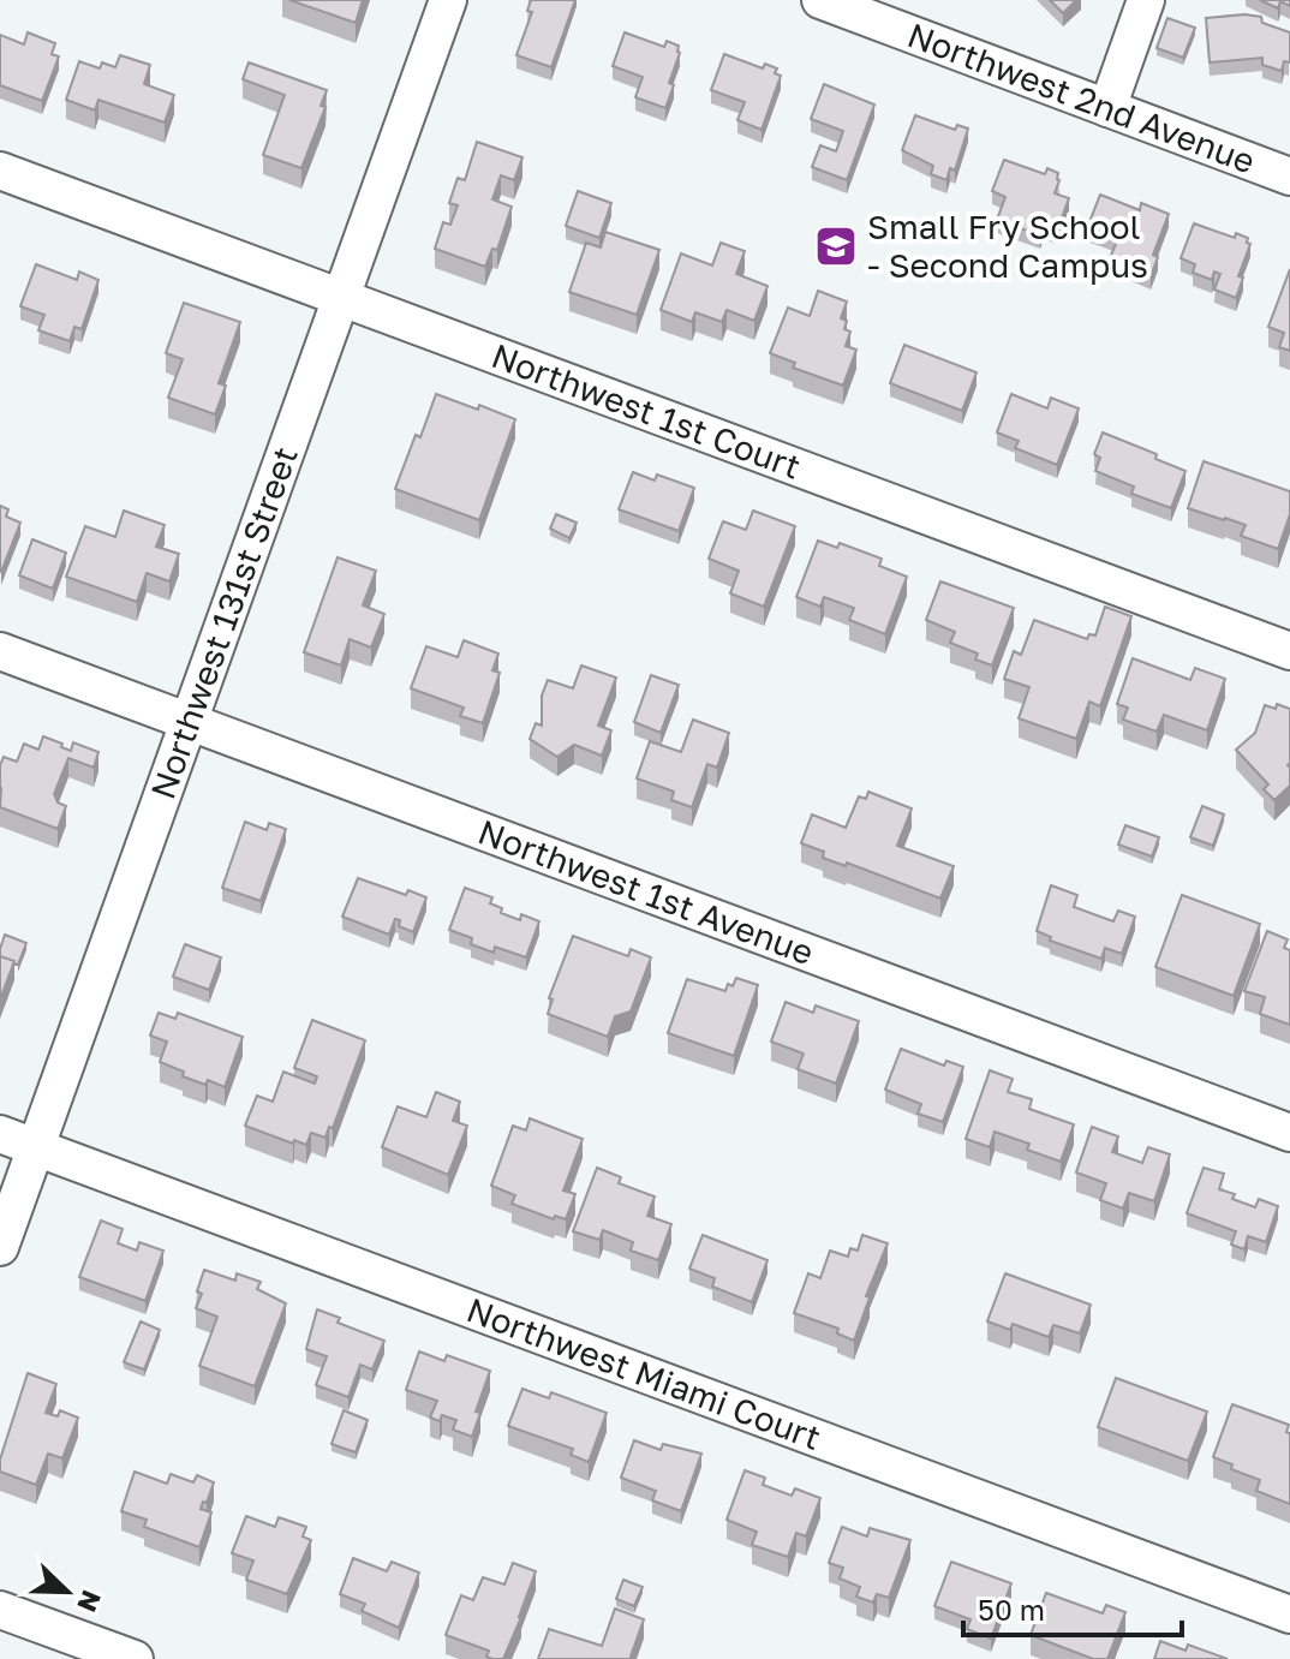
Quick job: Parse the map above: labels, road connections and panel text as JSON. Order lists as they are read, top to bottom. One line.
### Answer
{"streets":{"street":["Northwest 2nd Avenue","Northwest 1st Court","Northwest 131st Street","Northwest 1st Avenue","Northwest Miami Court"]},"crossings":[["Northwest 1st Court","Northwest 131st Street"],["Northwest 131st Street","Northwest 1st Avenue"],["Northwest 131st Street","Northwest Miami Court"]],"places":{"school or university":["Small Fry School - Second Campus"]},"scale_bar":"50 m","north":"bottom right"}
